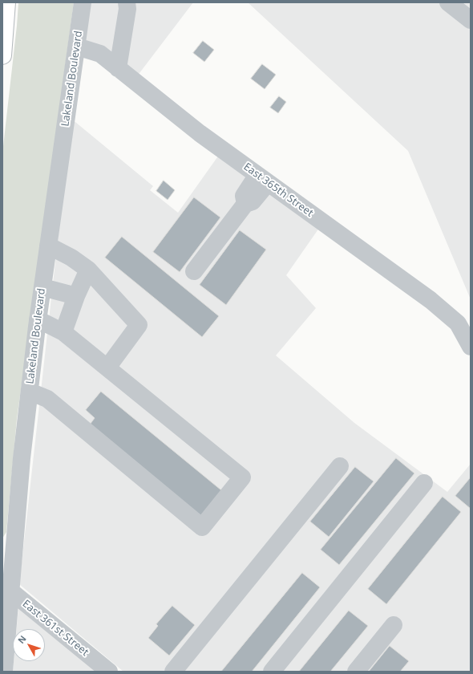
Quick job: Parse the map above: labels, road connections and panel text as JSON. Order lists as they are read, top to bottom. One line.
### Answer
{"streets":{"street":["Lakeland Boulevard","East 365th Street","East 361st Street"]},"crossings":[["Lakeland Boulevard","East 365th Street"],["Lakeland Boulevard","East 361st Street"]],"north":"top left"}
